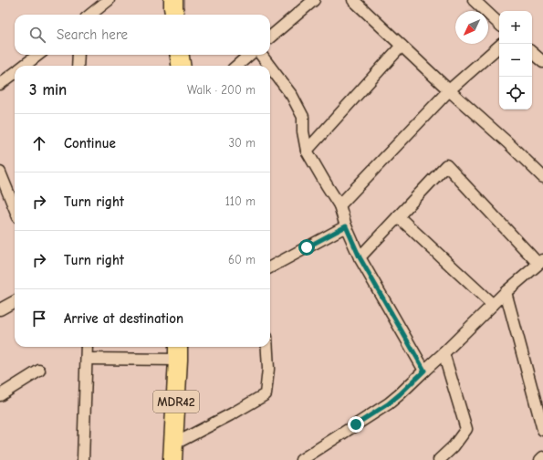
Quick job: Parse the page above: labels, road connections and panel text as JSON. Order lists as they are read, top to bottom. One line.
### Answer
{"streets":{"main road":["MDR42"]},"north":"bottom left","page":{"map_buttons":["+","−"],"search":"Search here","heading":["3 min","Walk · 200 m"],"list":[["Continue","30 m"],["Turn right","110 m"],["Turn right","60 m"],"Arrive at destination"]}}
